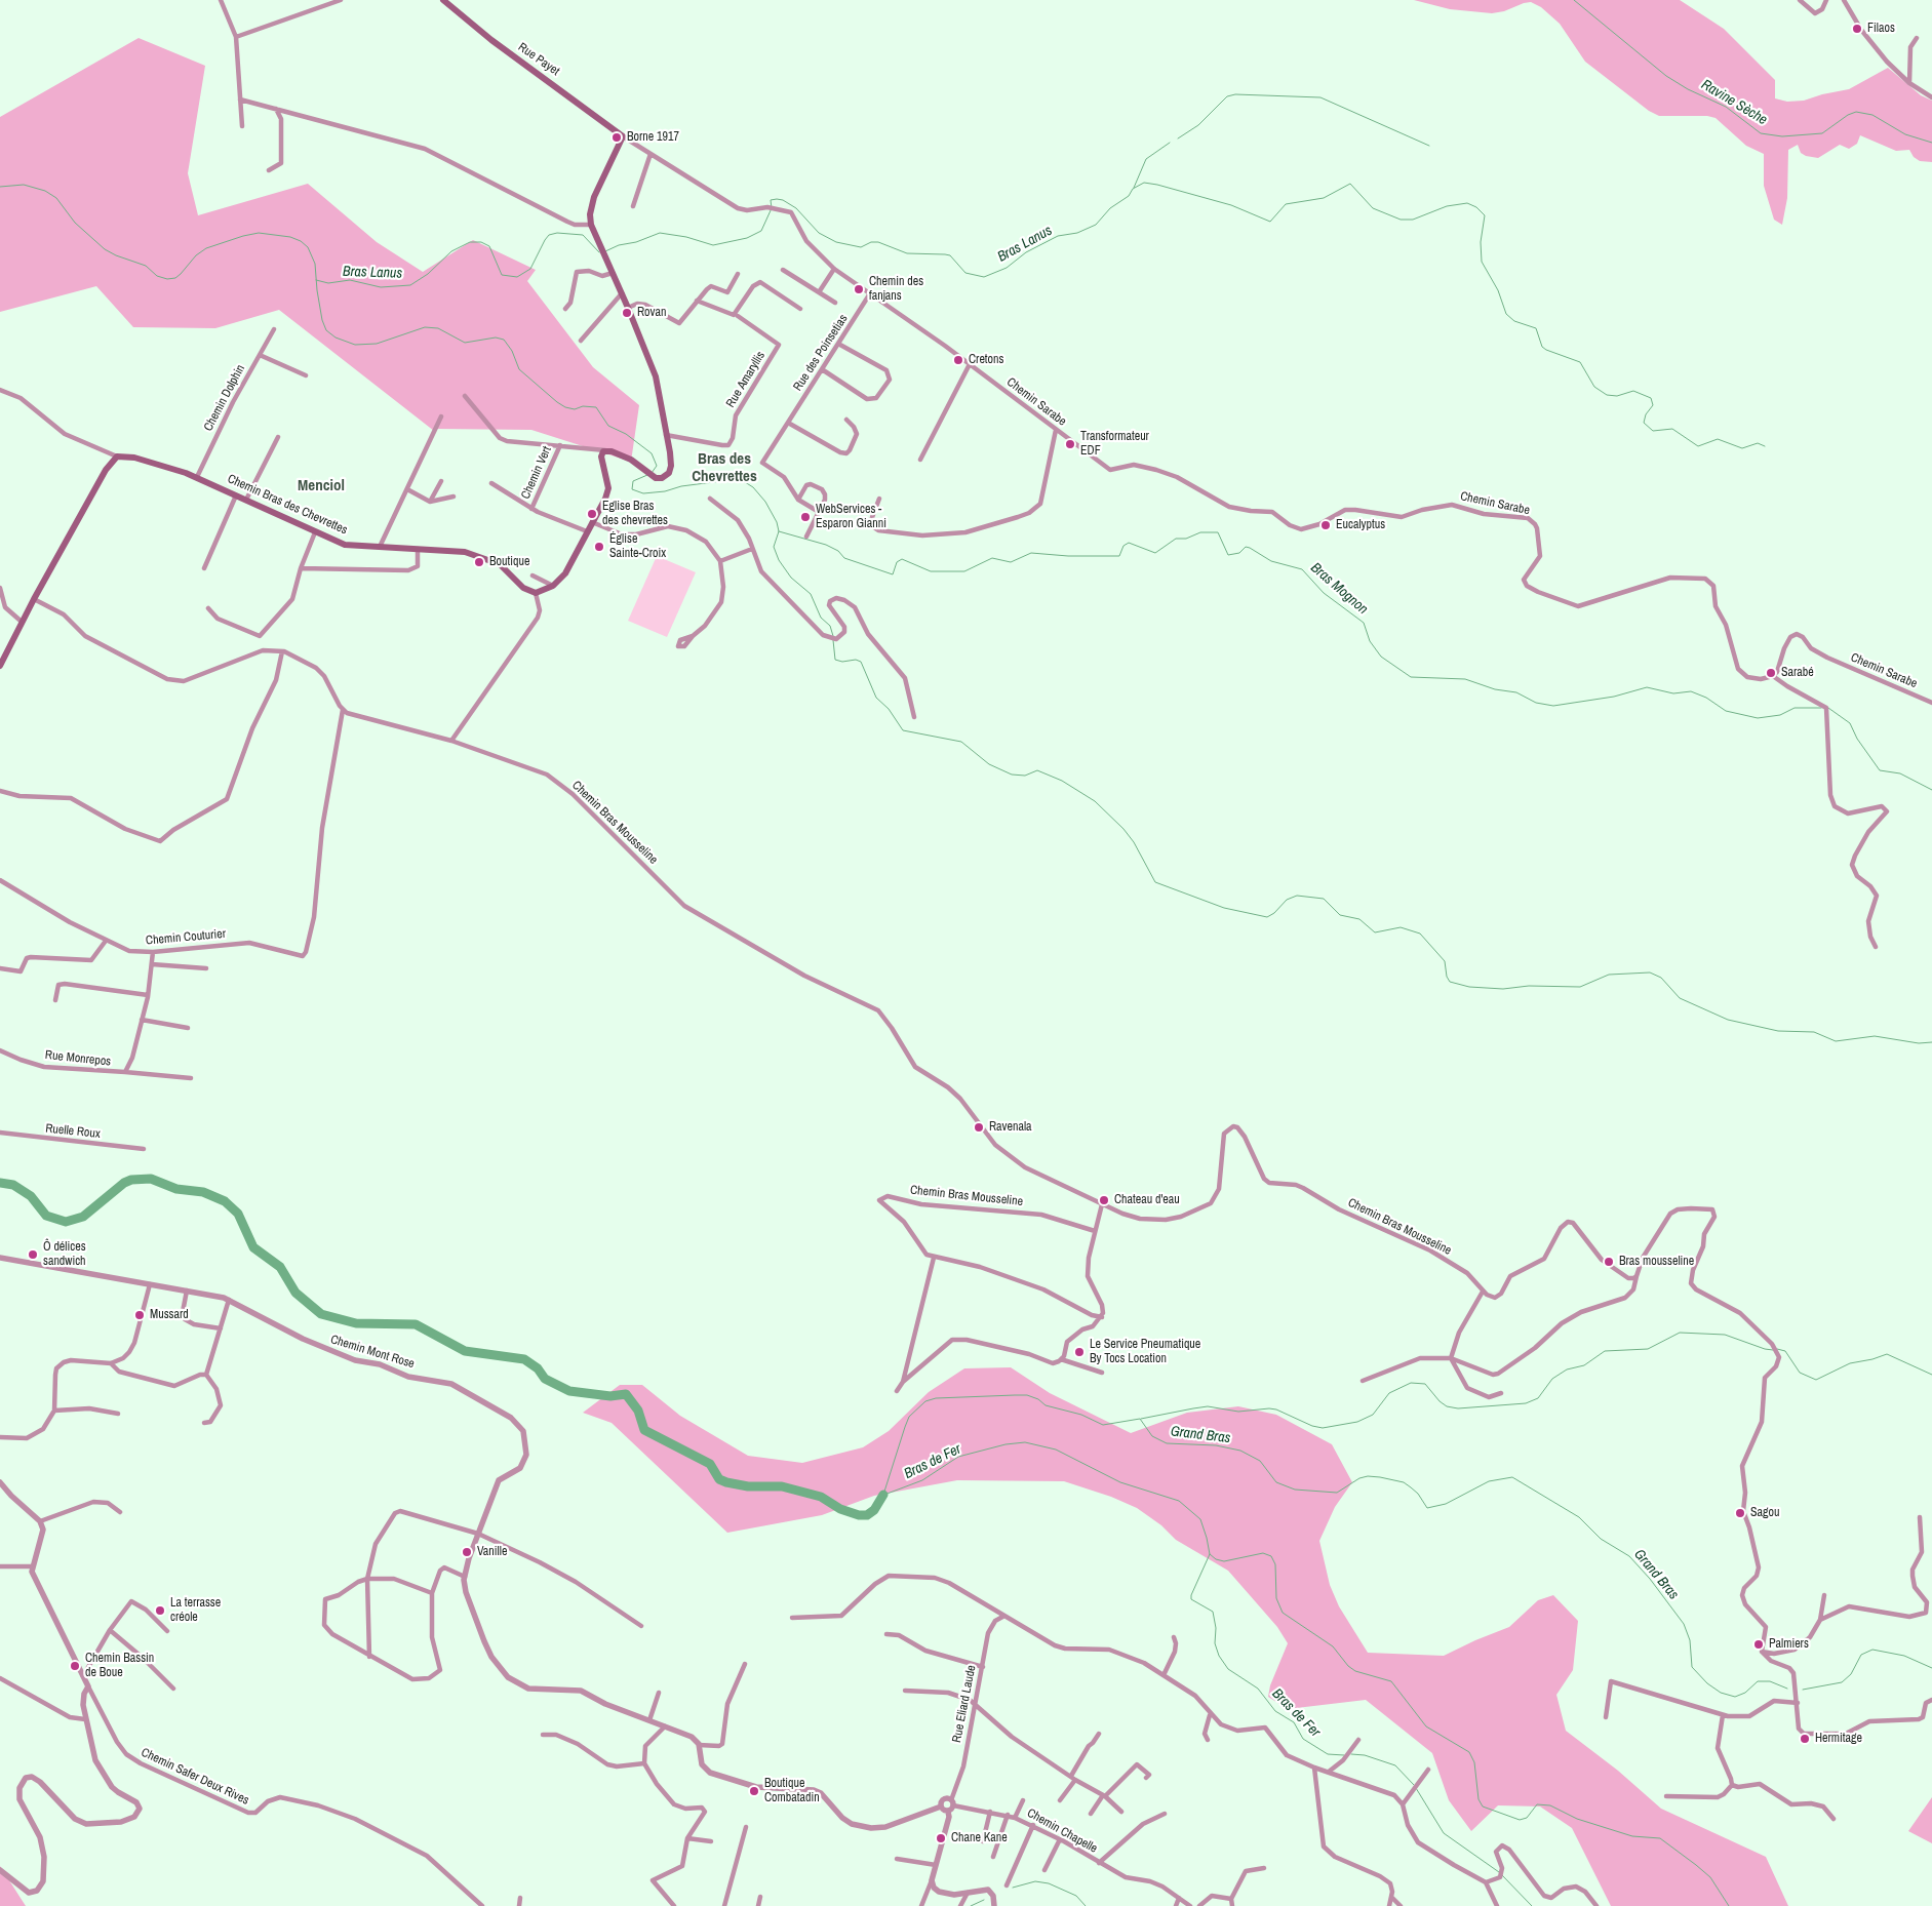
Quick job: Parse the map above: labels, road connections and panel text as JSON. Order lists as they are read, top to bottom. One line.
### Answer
{"streets":{"main road":["Rue Payet","Chemin Bras des Chevrettes"],"street":["Rue des Poinsetias","Rue Amaryllis","Chemin Dolphin","Chemin Sarabe","Chemin Vert","Chemin Bras Mousseline","Chemin Couturier","Rue Monrepos","Ruelle Roux","Chemin Mont Rose","Rue Eliard Laude","Chemin Safer Deux Rives","Chemin Chapelle"]},"crossings":[["Rue Payet","Chemin Sarabe"],["Rue des Poinsetias","Chemin Sarabe"],["Chemin Dolphin","Chemin Bras des Chevrettes"],["Chemin Bras Mousseline","Chemin Couturier"],["Chemin Couturier","Rue Monrepos"],["Rue Eliard Laude","Chemin Chapelle"]],"districts":["Bras des Chevrettes","Menciol"],"water":["Ravine Sèche","Bras Lanus","Bras Mognon","Grand Bras","Bras de Fer"],"places":["Filaos","Borne 1917","Chemin des fanjans","Rovan","Cretons","Transformateur EDF","Eglise Bras des chevrettes","WebServices - Esparon Gianni","Eucalyptus","Église Sainte-Croix","Boutique","Sarabé","Ravenala","Chateau d'eau","Ô délices sandwich","Bras mousseline","Mussard","Le Service Pneumatique By Tocs Location","Sagou","Vanille","La terrasse créole","Palmiers","Chemin Bassin de Boue","Hermitage","Boutique Combatadin","Chane Kane"]}
